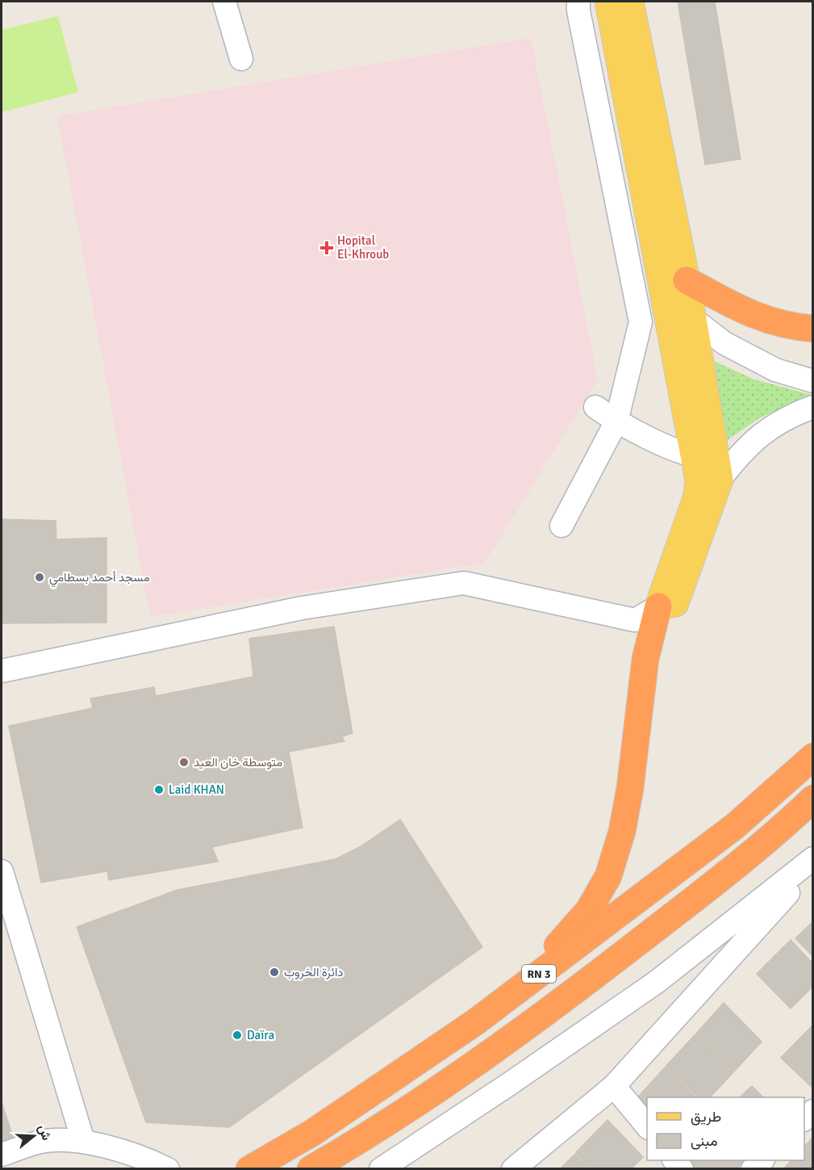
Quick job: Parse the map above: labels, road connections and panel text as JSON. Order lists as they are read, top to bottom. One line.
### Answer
{"streets":{"highway":["RN 3"]},"places":{"health":["Hopital El-Khroub"],"other":["مسجد أحمد بسطامي","متوسطة خان العيد","Laid KHAN","دائرة الخروب","Daïra"]},"legend":["طريق","مبنى"],"north":"right"}
